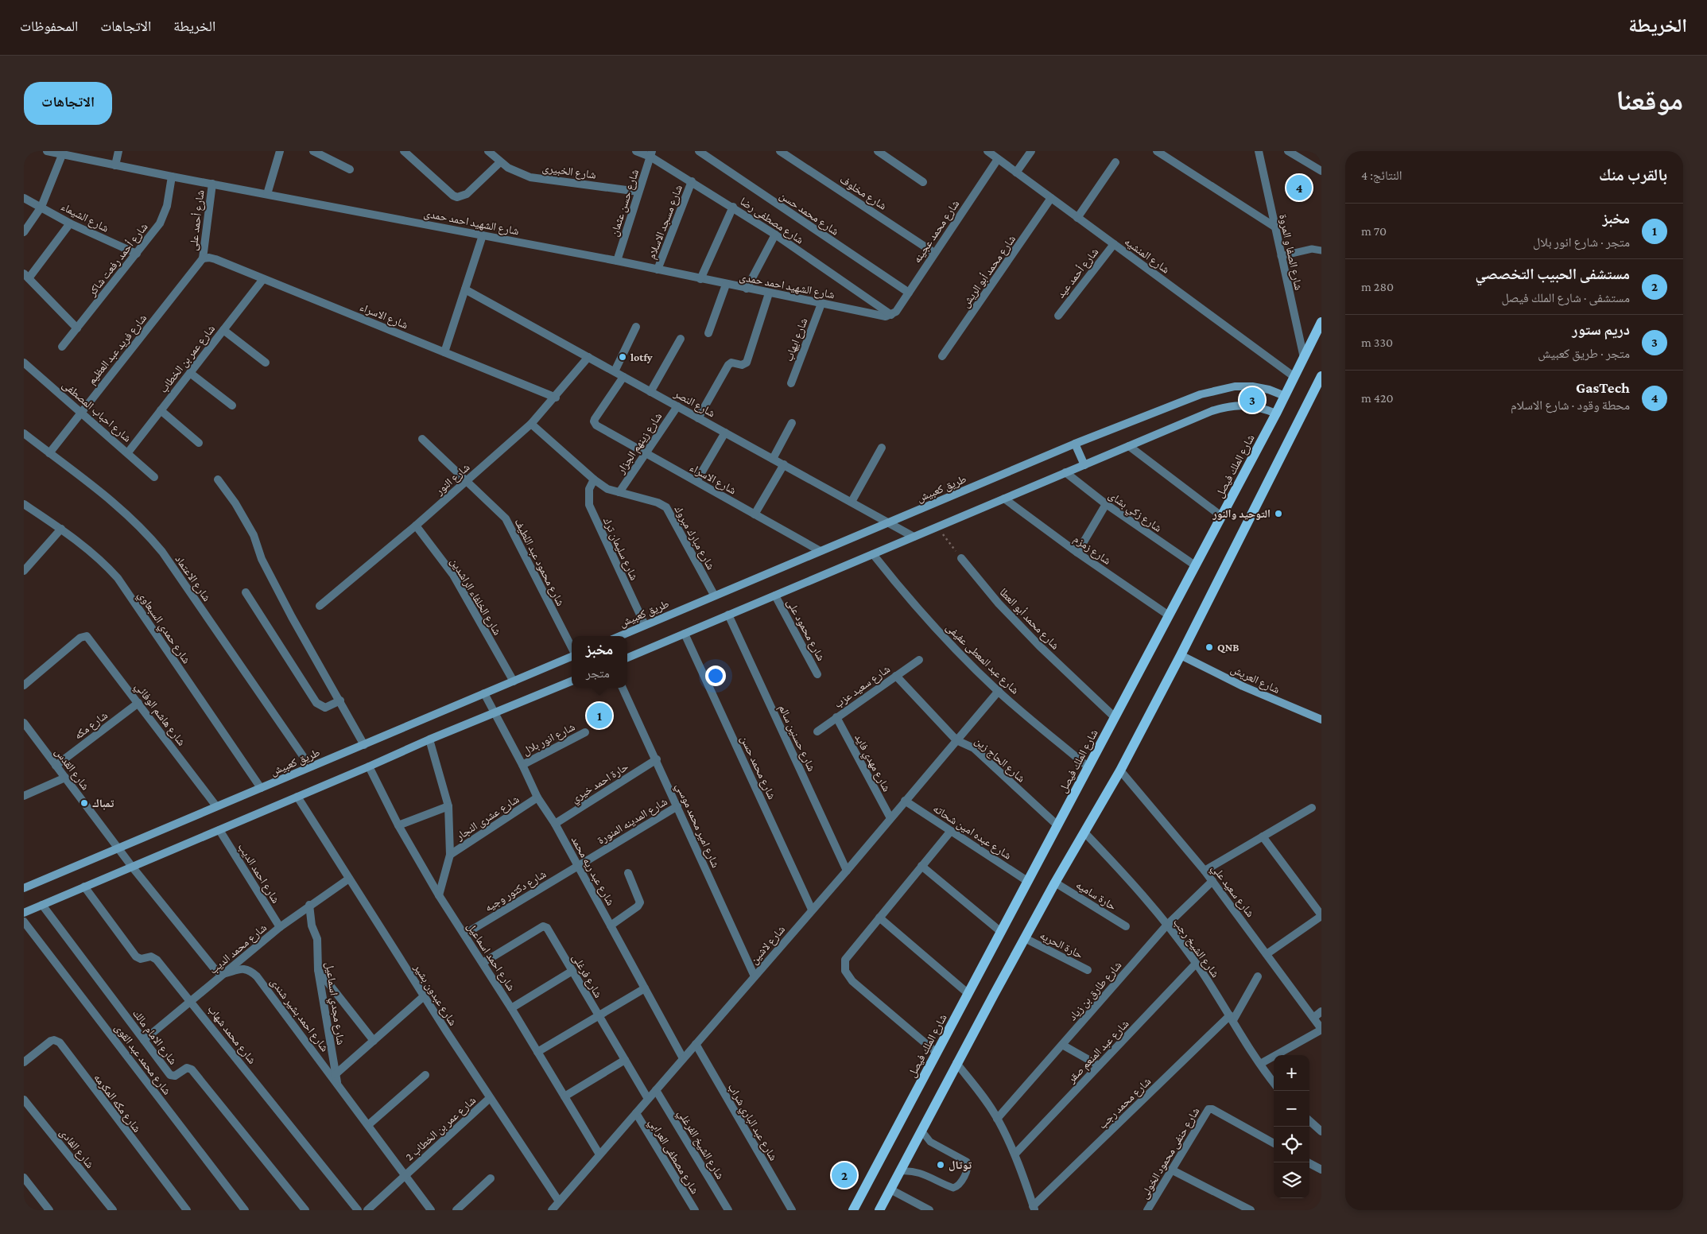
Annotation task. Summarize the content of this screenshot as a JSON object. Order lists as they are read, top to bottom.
{
  "streets": {
    "main road": ["شارع الملك فيصل"],
    "street": [
      "شارع الخبيرى",
      "شارع مخلوف",
      "شارع حسن عثمان",
      "شارع محمد حسن",
      "شارع الشيماء",
      "شارع أحمد على",
      "شارع مصطفى رضا",
      "شارع الشهيد احمد حمدى",
      "شارع مسجد الاسلام",
      "شارع محمد عجينه",
      "شارع الصفا و المروة",
      "شارع المنشيه",
      "شارع أحمد رفعت شاكر",
      "شارع محمد أبو الريش",
      "شارع أحمد عيد",
      "شارع الاسراء",
      "شارع ايهاب",
      "شارع فريد عبد العظيم",
      "شارع عمر بن الخطاب",
      "شارع النصر",
      "شارع احباب المصطفى",
      "شارع زينهم الجزار",
      "شارع النور",
      "طريق كعبيش",
      "شارع زكي بشاى",
      "شارع مبارك مبروك",
      "شارع سليمان ترك",
      "شارع زمزم",
      "شارع محمود عبد اللطيف",
      "شارع الاعتماد",
      "شارع الخلفاء الراشدين",
      "شارع محمد أبو العطا",
      "شارع حمدي السبعاوي",
      "شارع محمود على",
      "شارع عبد المعطى عفيفى",
      "شارع العريش",
      "شارع سعيد عزب",
      "شارع هاشم الوفائي",
      "شارع مكه",
      "شارع حسنين سالم",
      "شارع انور بلال",
      "شارع الحاج زين",
      "شارع مهدي فايد",
      "شارع القدس",
      "حارة احمد خيري",
      "شارع عشرى النجار",
      "شارع المدينه المنورة",
      "شارع امير محمد موسي",
      "شارع عبده امين شحاته",
      "شارع عبد ريه محمد",
      "شارع احمد الديب",
      "شارع دكتور وجيه",
      "شارع سعيد علي",
      "حارة ساميه",
      "شارع لاشين",
      "حارة الحريه",
      "شارع الشيخ رجب",
      "شارع محمد الديب",
      "شارع احمد اسماعيل",
      "شارع فرغلى",
      "شارع طارق بن زياد",
      "شارع عبدون بشير",
      "شارع مجدي اسماعيل",
      "شارع احمد بشير شندى",
      "شارع محمد شهاب",
      "شارع الامام مالك",
      "شارع عبد المنعم صقر",
      "شارع محمد عبد القوى",
      "شارع مكه المكرمه",
      "شارع محمد رجب",
      "شارع عبد الباري شراب",
      "شارع عمر بن الخطاب 2",
      "شارع الشيخ الفرغلي",
      "شارع الفادى",
      "شارع حنفى محمود الخولى",
      "شارع مصطفى العرابي"
    ]
  },
  "crossings": [
    ["شارع الخبيرى", "شارع حسن عثمان"],
    ["شارع مخلوف", "شارع محمد عجينه"],
    ["شارع حسن عثمان", "شارع مصطفى رضا"],
    ["شارع حسن عثمان", "شارع الشهيد احمد حمدى"],
    ["شارع محمد حسن", "شارع محمد عجينه"],
    ["شارع محمد حسن", "شارع لاشين"],
    ["شارع الشيماء", "شارع أحمد رفعت شاكر"],
    ["شارع أحمد على", "شارع الشهيد احمد حمدى"],
    ["شارع أحمد على", "شارع الاسراء"],
    ["شارع أحمد على", "شارع فريد عبد العظيم"],
    ["شارع مصطفى رضا", "شارع الشهيد احمد حمدى"],
    ["شارع مصطفى رضا", "شارع مسجد الاسلام"],
    ["شارع مصطفى رضا", "شارع محمد عجينه"],
    ["شارع الشهيد احمد حمدى", "شارع مسجد الاسلام"],
    ["شارع الشهيد احمد حمدى", "شارع محمد عجينه"],
    ["شارع الشهيد احمد حمدى", "شارع أحمد رفعت شاكر"],
    ["شارع الشهيد احمد حمدى", "شارع ايهاب"],
    ["شارع محمد عجينه", "شارع المنشيه"],
    ["شارع الصفا و المروة", "شارع الملك فيصل"],
    ["شارع المنشيه", "شارع محمد أبو الريش"],
    ["شارع المنشيه", "شارع أحمد عيد"],
    ["شارع المنشيه", "شارع الملك فيصل"],
    ["شارع الاسراء", "شارع فريد عبد العظيم"],
    ["شارع الاسراء", "شارع عمر بن الخطاب"],
    ["شارع الاسراء", "شارع النصر"],
    ["شارع الاسراء", "شارع زينهم الجزار"],
    ["شارع الاسراء", "شارع النور"],
    ["شارع الاسراء", "طريق كعبيش"],
    ["شارع فريد عبد العظيم", "شارع احباب المصطفى"],
    ["شارع فريد عبد العظيم", "شارع الاعتماد"],
    ["شارع عمر بن الخطاب", "شارع احباب المصطفى"],
    ["شارع النصر", "شارع زينهم الجزار"],
    ["شارع النصر", "شارع النور"],
    ["شارع النصر", "طريق كعبيش"],
    ["شارع زينهم الجزار", "شارع مبارك مبروك"],
    ["شارع الملك فيصل", "طريق كعبيش"],
    ["شارع الملك فيصل", "شارع زكي بشاى"],
    ["شارع الملك فيصل", "شارع زمزم"],
    ["شارع الملك فيصل", "شارع محمد أبو العطا"],
    ["شارع الملك فيصل", "شارع عبد المعطى عفيفى"],
    ["شارع الملك فيصل", "شارع الحاج زين"],
    ["شارع الملك فيصل", "شارع عبده امين شحاته"],
    ["شارع النور", "شارع مبارك مبروك"],
    ["شارع النور", "شارع محمود عبد اللطيف"],
    ["شارع النور", "شارع الخلفاء الراشدين"],
    ["طريق كعبيش", "شارع مبارك مبروك"],
    ["طريق كعبيش", "شارع سليمان ترك"],
    ["طريق كعبيش", "شارع الاعتماد"],
    ["طريق كعبيش", "شارع الخلفاء الراشدين"],
    ["طريق كعبيش", "شارع حمدي السبعاوي"],
    ["طريق كعبيش", "شارع هاشم الوفائي"],
    ["طريق كعبيش", "شارع القدس"],
    ["طريق كعبيش", "شارع عبد ريه محمد"],
    ["شارع مبارك مبروك", "شارع سليمان ترك"],
    ["شارع عبد المعطى عفيفى", "شارع لاشين"],
    ["شارع سعيد عزب", "شارع الحاج زين"],
    ["شارع سعيد عزب", "شارع مهدي فايد"],
    ["شارع هاشم الوفائي", "شارع مكه"],
    ["شارع مكه", "شارع القدس"],
    ["شارع حسنين سالم", "شارع لاشين"],
    ["شارع انور بلال", "شارع عبد ريه محمد"],
    ["شارع الحاج زين", "شارع لاشين"],
    ["شارع مهدي فايد", "شارع لاشين"],
    ["حارة احمد خيري", "شارع امير محمد موسي"],
    ["حارة احمد خيري", "شارع عبد ريه محمد"],
    ["شارع عشرى النجار", "شارع عبد ريه محمد"],
    ["شارع المدينه المنورة", "شارع امير محمد موسي"],
    ["شارع المدينه المنورة", "شارع عبد ريه محمد"],
    ["شارع المدينه المنورة", "شارع دكتور وجيه"],
    ["شارع امير محمد موسي", "شارع لاشين"],
    ["شارع عبده امين شحاته", "شارع لاشين"],
    ["شارع عبد ريه محمد", "شارع دكتور وجيه"],
    ["شارع عبد ريه محمد", "شارع لاشين"],
    ["شارع احمد الديب", "شارع محمد الديب"],
    ["شارع دكتور وجيه", "شارع احمد اسماعيل"],
    ["شارع سعيد علي", "شارع طارق بن زياد"],
    ["شارع لاشين", "شارع احمد اسماعيل"],
    ["شارع لاشين", "شارع فرغلى"],
    ["شارع لاشين", "شارع عبدون بشير"],
    ["شارع لاشين", "شارع عبد الباري شراب"],
    ["شارع لاشين", "شارع الشيخ الفرغلي"],
    ["شارع لاشين", "شارع مصطفى العرابي"],
    ["شارع الشيخ رجب", "شارع طارق بن زياد"],
    ["شارع الشيخ رجب", "شارع عبد المنعم صقر"],
    ["شارع الشيخ رجب", "شارع محمد رجب"],
    ["شارع محمد الديب", "شارع عبدون بشير"],
    ["شارع محمد الديب", "شارع مجدي اسماعيل"],
    ["شارع محمد الديب", "شارع احمد بشير شندى"],
    ["شارع محمد الديب", "شارع محمد شهاب"],
    ["شارع محمد الديب", "شارع الامام مالك"],
    ["شارع احمد اسماعيل", "شارع فرغلى"],
    ["شارع عبدون بشير", "شارع عمر بن الخطاب 2"],
    ["شارع مجدي اسماعيل", "شارع احمد بشير شندى"],
    ["شارع احمد بشير شندى", "شارع عمر بن الخطاب 2"]
  ],
  "places": [
    "lotfy",
    "التوحيد والنور",
    "QNB",
    "تمباك",
    "توتال"
  ],
  "page": {
    "header": "الخريطة",
    "nav": ["الخريطة", "الاتجاهات", "المحفوظات"],
    "title": "موقعنا",
    "buttons": "الاتجاهات",
    "heading": ["بالقرب منك", "النتائج: 4"],
    "pins": [
      "4",
      "3",
      "1",
      "2"
    ],
    "list": [
      {
        "mark": "1",
        "name": "مخبز",
        "note": "متجر · شارع انور بلال",
        "value": "70 m"
      },
      {
        "mark": "2",
        "name": "مستشفى الحبيب التخصصي",
        "note": "مستشفى · شارع الملك فيصل",
        "value": "280 m"
      },
      {
        "mark": "3",
        "name": "دريم ستور",
        "note": "متجر · طريق كعبيش",
        "value": "330 m"
      },
      {
        "mark": "4",
        "name": "GasTech",
        "note": "محطة وقود · شارع الاسلام",
        "value": "420 m"
      }
    ],
    "popup": ["مخبز", "متجر"],
    "map_buttons": ["+", "−"]
  }
}
